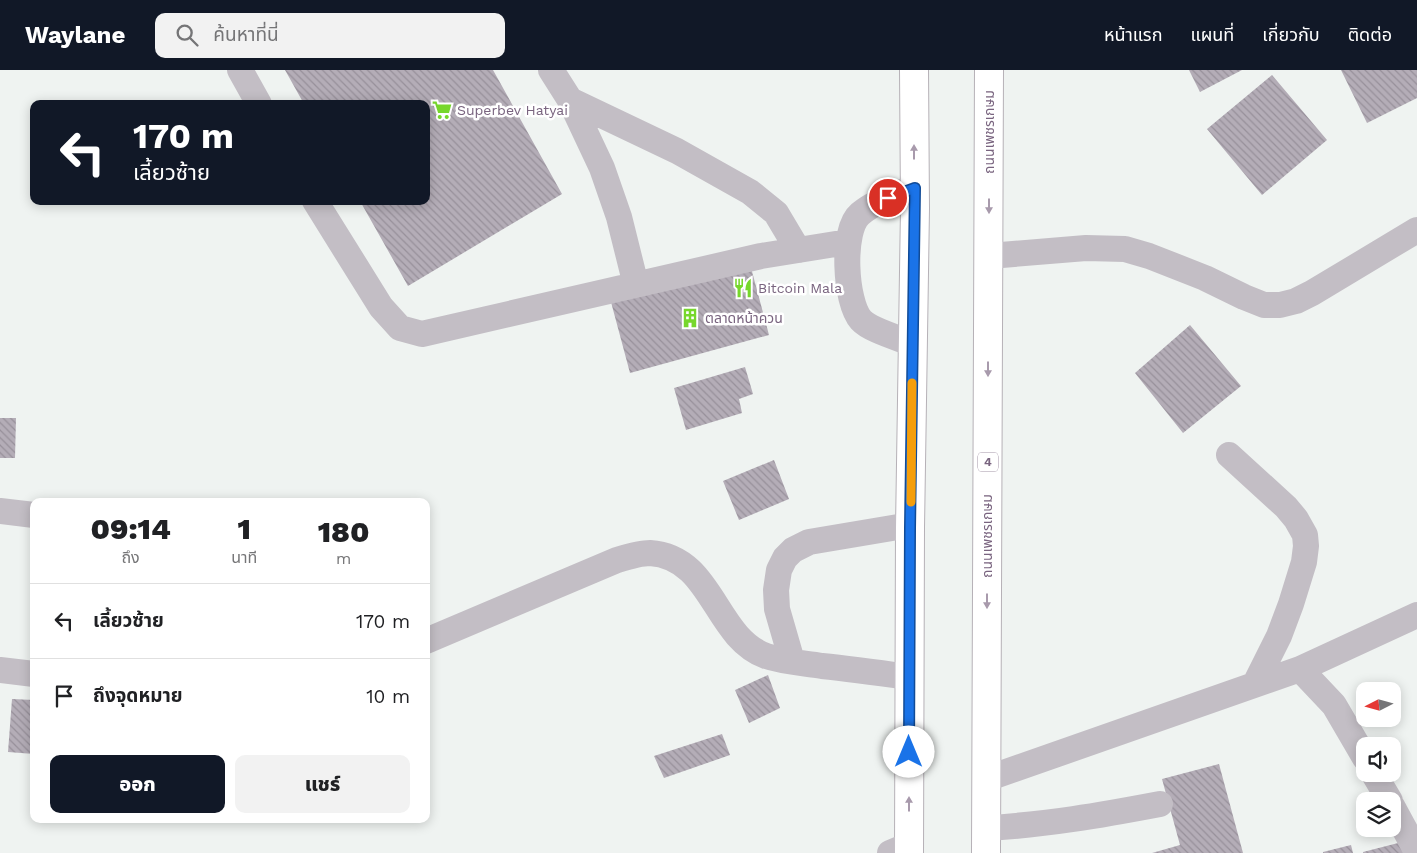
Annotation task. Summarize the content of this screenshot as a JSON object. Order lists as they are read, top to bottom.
{
  "streets": {
    "highway": ["ถนนเพชรเกษม", "4"]
  },
  "places": {
    "supermarket": ["Superbev Hatyai"],
    "restaurant": ["Bitcoin Mala"],
    "building": ["ตลาดหน้าควน"]
  },
  "north": "left",
  "page": {
    "header": "Waylane",
    "search": "ค้นหาที่นี่",
    "nav": [
      "หน้าแรก",
      "แผนที่",
      "เกี่ยวกับ",
      "ติดต่อ"
    ],
    "turn": ["170 m", "เลี้ยวซ้าย"],
    "eta": [
      "09:14",
      "ถึง",
      "1",
      "นาที",
      "180",
      "m"
    ],
    "list": [
      {
        "name": "เลี้ยวซ้าย",
        "value": "170 m"
      },
      {
        "name": "ถึงจุดหมาย",
        "value": "10 m"
      }
    ],
    "buttons": ["ออก", "แชร์"]
  }
}
